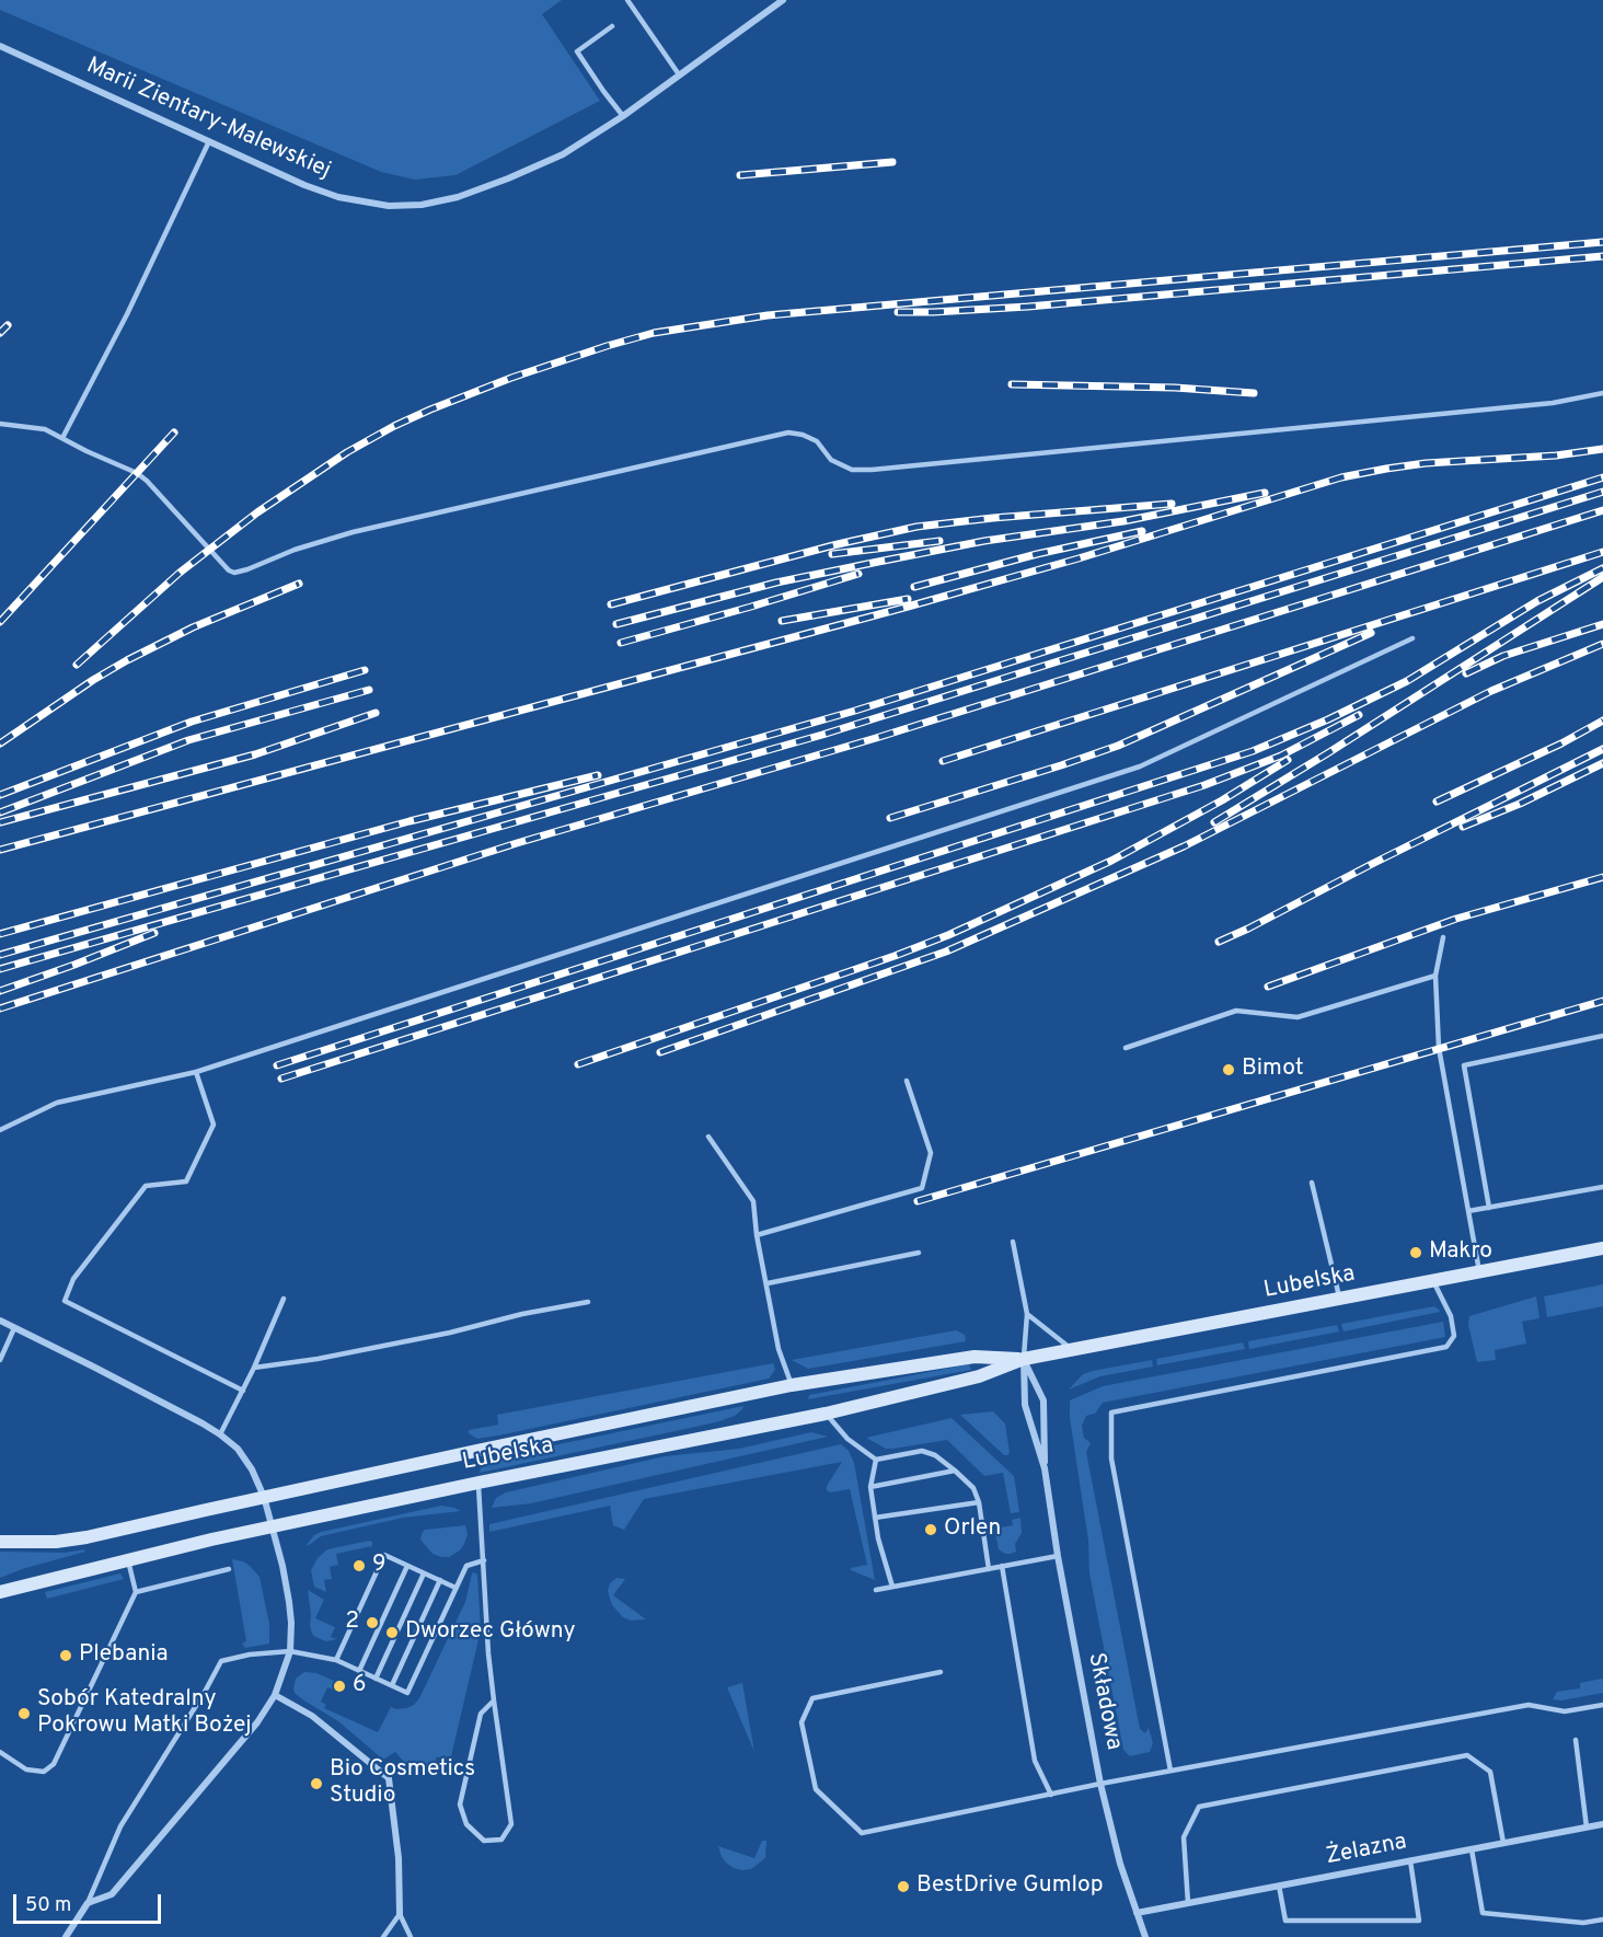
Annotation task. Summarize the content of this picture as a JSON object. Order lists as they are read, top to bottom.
{
  "streets": {
    "street": [
      "Marii Zientary-Malewskiej",
      "Lubelska",
      "Składowa",
      "Żelazna"
    ]
  },
  "crossings": [
    ["Lubelska", "Składowa"],
    ["Składowa", "Żelazna"]
  ],
  "places": [
    "Bimot",
    "Makro",
    "Orlen",
    "9",
    "2",
    "Dworzec Główny",
    "Plebania",
    "6",
    "Sobór Katedralny Pokrowu Matki Bożej",
    "Bio Cosmetics Studio",
    "BestDrive Gumlop"
  ],
  "scale_bar": "50 m"
}
